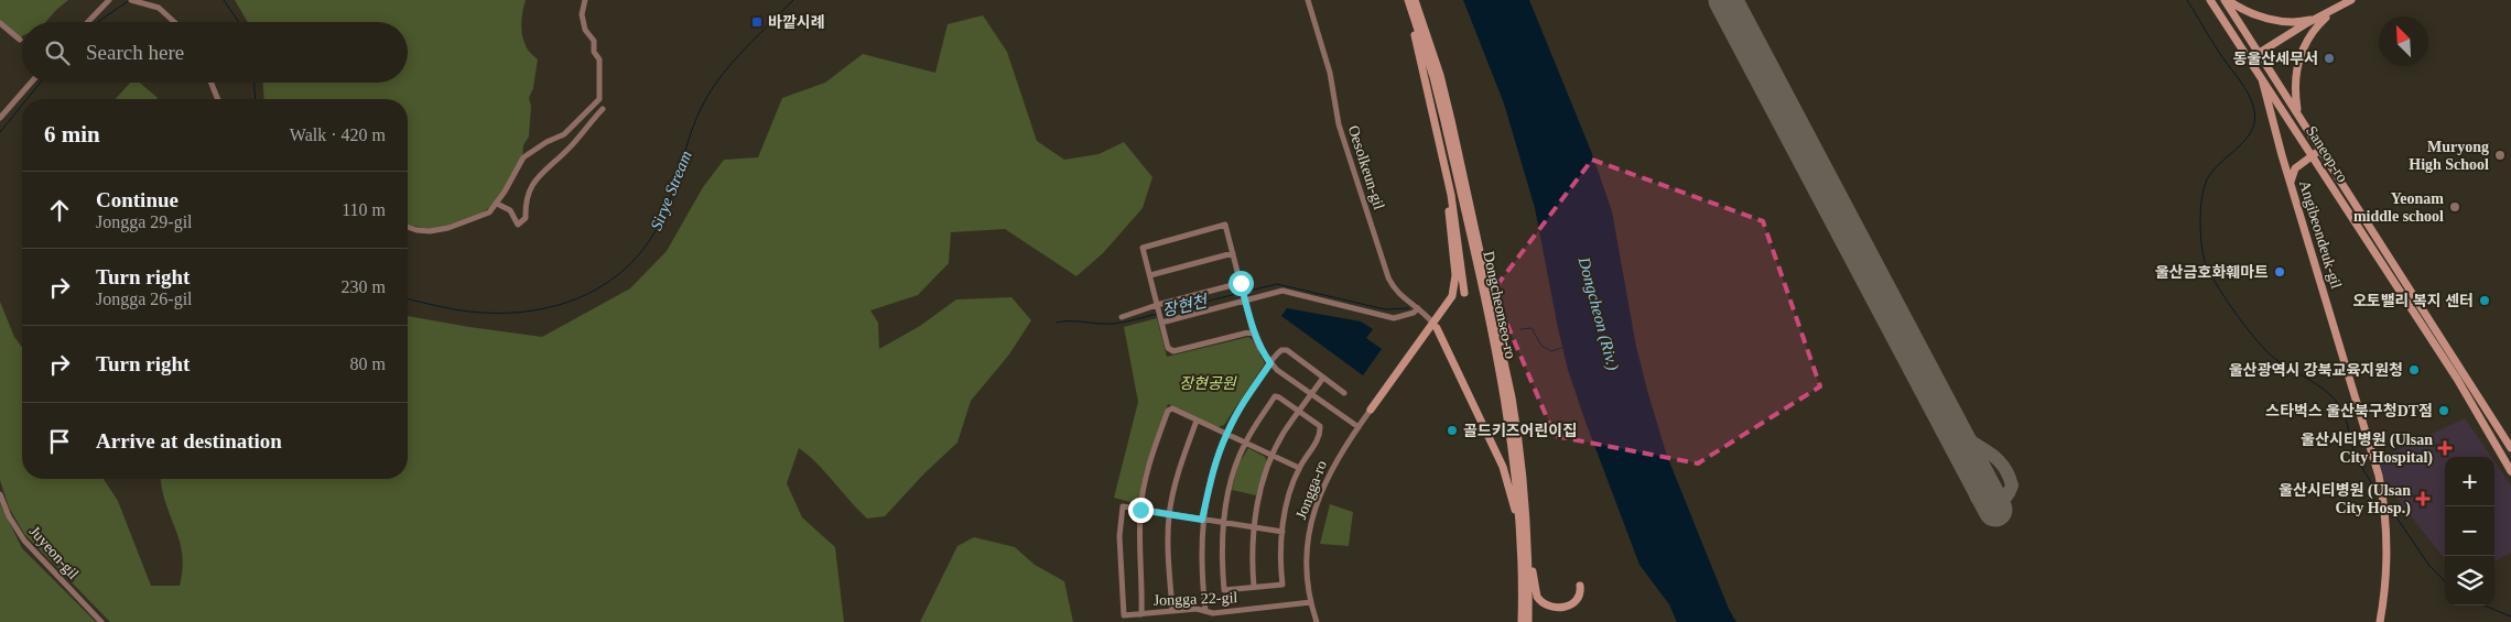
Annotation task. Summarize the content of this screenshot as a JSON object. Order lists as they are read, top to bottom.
{
  "streets": {
    "main road": ["Saneop-ro", "Angibeondeuk-gil", "Dongcheonseo-ro"],
    "street": [
      "Oesolkeun-gil",
      "Jongga-ro",
      "Juyeon-gil",
      "Jongga 22-gil"
    ]
  },
  "crossings": [
    ["Saneop-ro", "Angibeondeuk-gil"],
    ["Jongga-ro", "Jongga 22-gil"]
  ],
  "water": ["Sirye Stream", "장현천", "Dongcheon (Riv.)"],
  "parks": ["장현공원"],
  "places": {
    "transit": ["바깥시례"],
    "other": [
      "동울산세무서",
      "Muryong High School",
      "Yeonam middle school",
      "울산금호화훼마트",
      "오토밸리 복지 센터",
      "울산광역시 강북교육지원청",
      "스타벅스 울산북구청DT점",
      "골드키즈어린이집"
    ],
    "health": ["울산시티병원 (Ulsan City Hospital)", "울산시티병원 (Ulsan City Hosp.)"]
  },
  "north": "top left",
  "page": {
    "search": "Search here",
    "heading": ["6 min", "Walk · 420 m"],
    "list": [
      ["Continue", "Jongga 29-gil", "110 m"],
      ["Turn right", "Jongga 26-gil", "230 m"],
      ["Turn right", "80 m"],
      "Arrive at destination"
    ],
    "map_buttons": ["+", "−"]
  }
}
